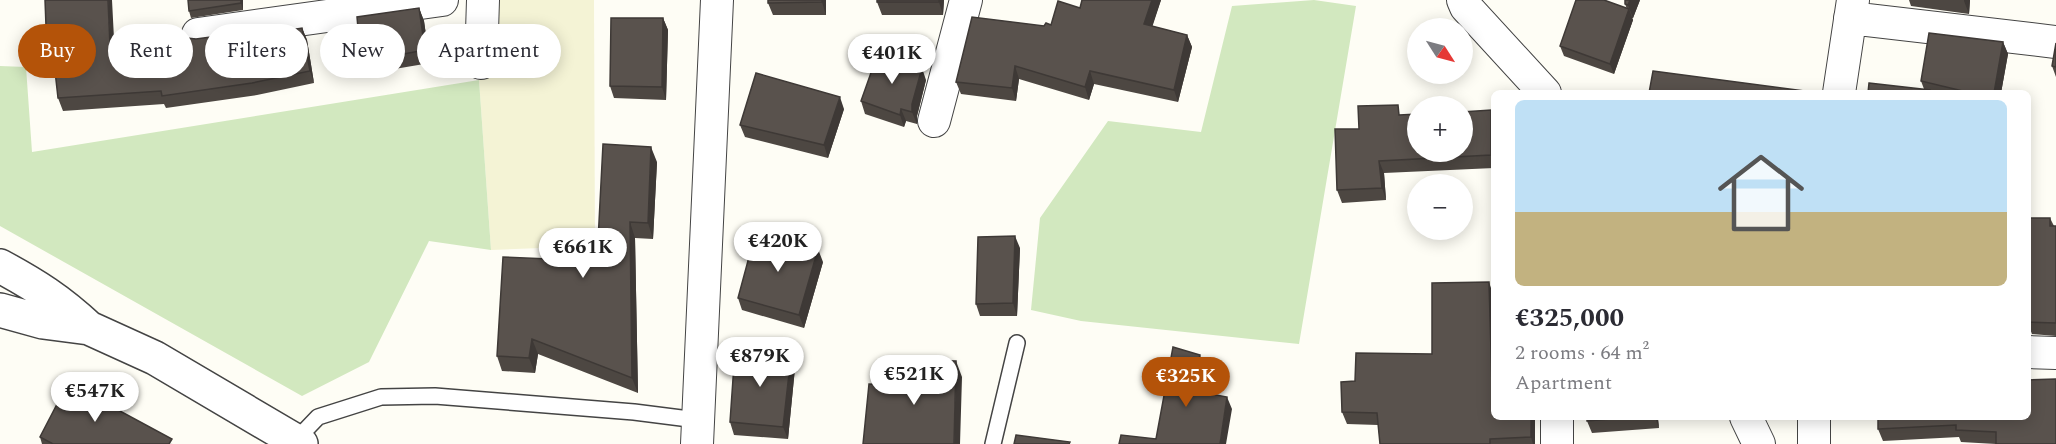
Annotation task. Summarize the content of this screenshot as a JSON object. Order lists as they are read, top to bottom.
{
  "north": "bottom right",
  "page": {
    "map_buttons": ["+", "−"],
    "chip": [
      "Buy",
      "Rent",
      "Filters",
      "New",
      "Apartment"
    ],
    "price": [
      "€401K",
      "€420K",
      "€661K",
      "€879K",
      "€521K",
      "€325K",
      "€547K"
    ],
    "list": [
      {
        "name": "€325,000",
        "note": "2 rooms · 64 m² · Apartment"
      }
    ]
  }
}
